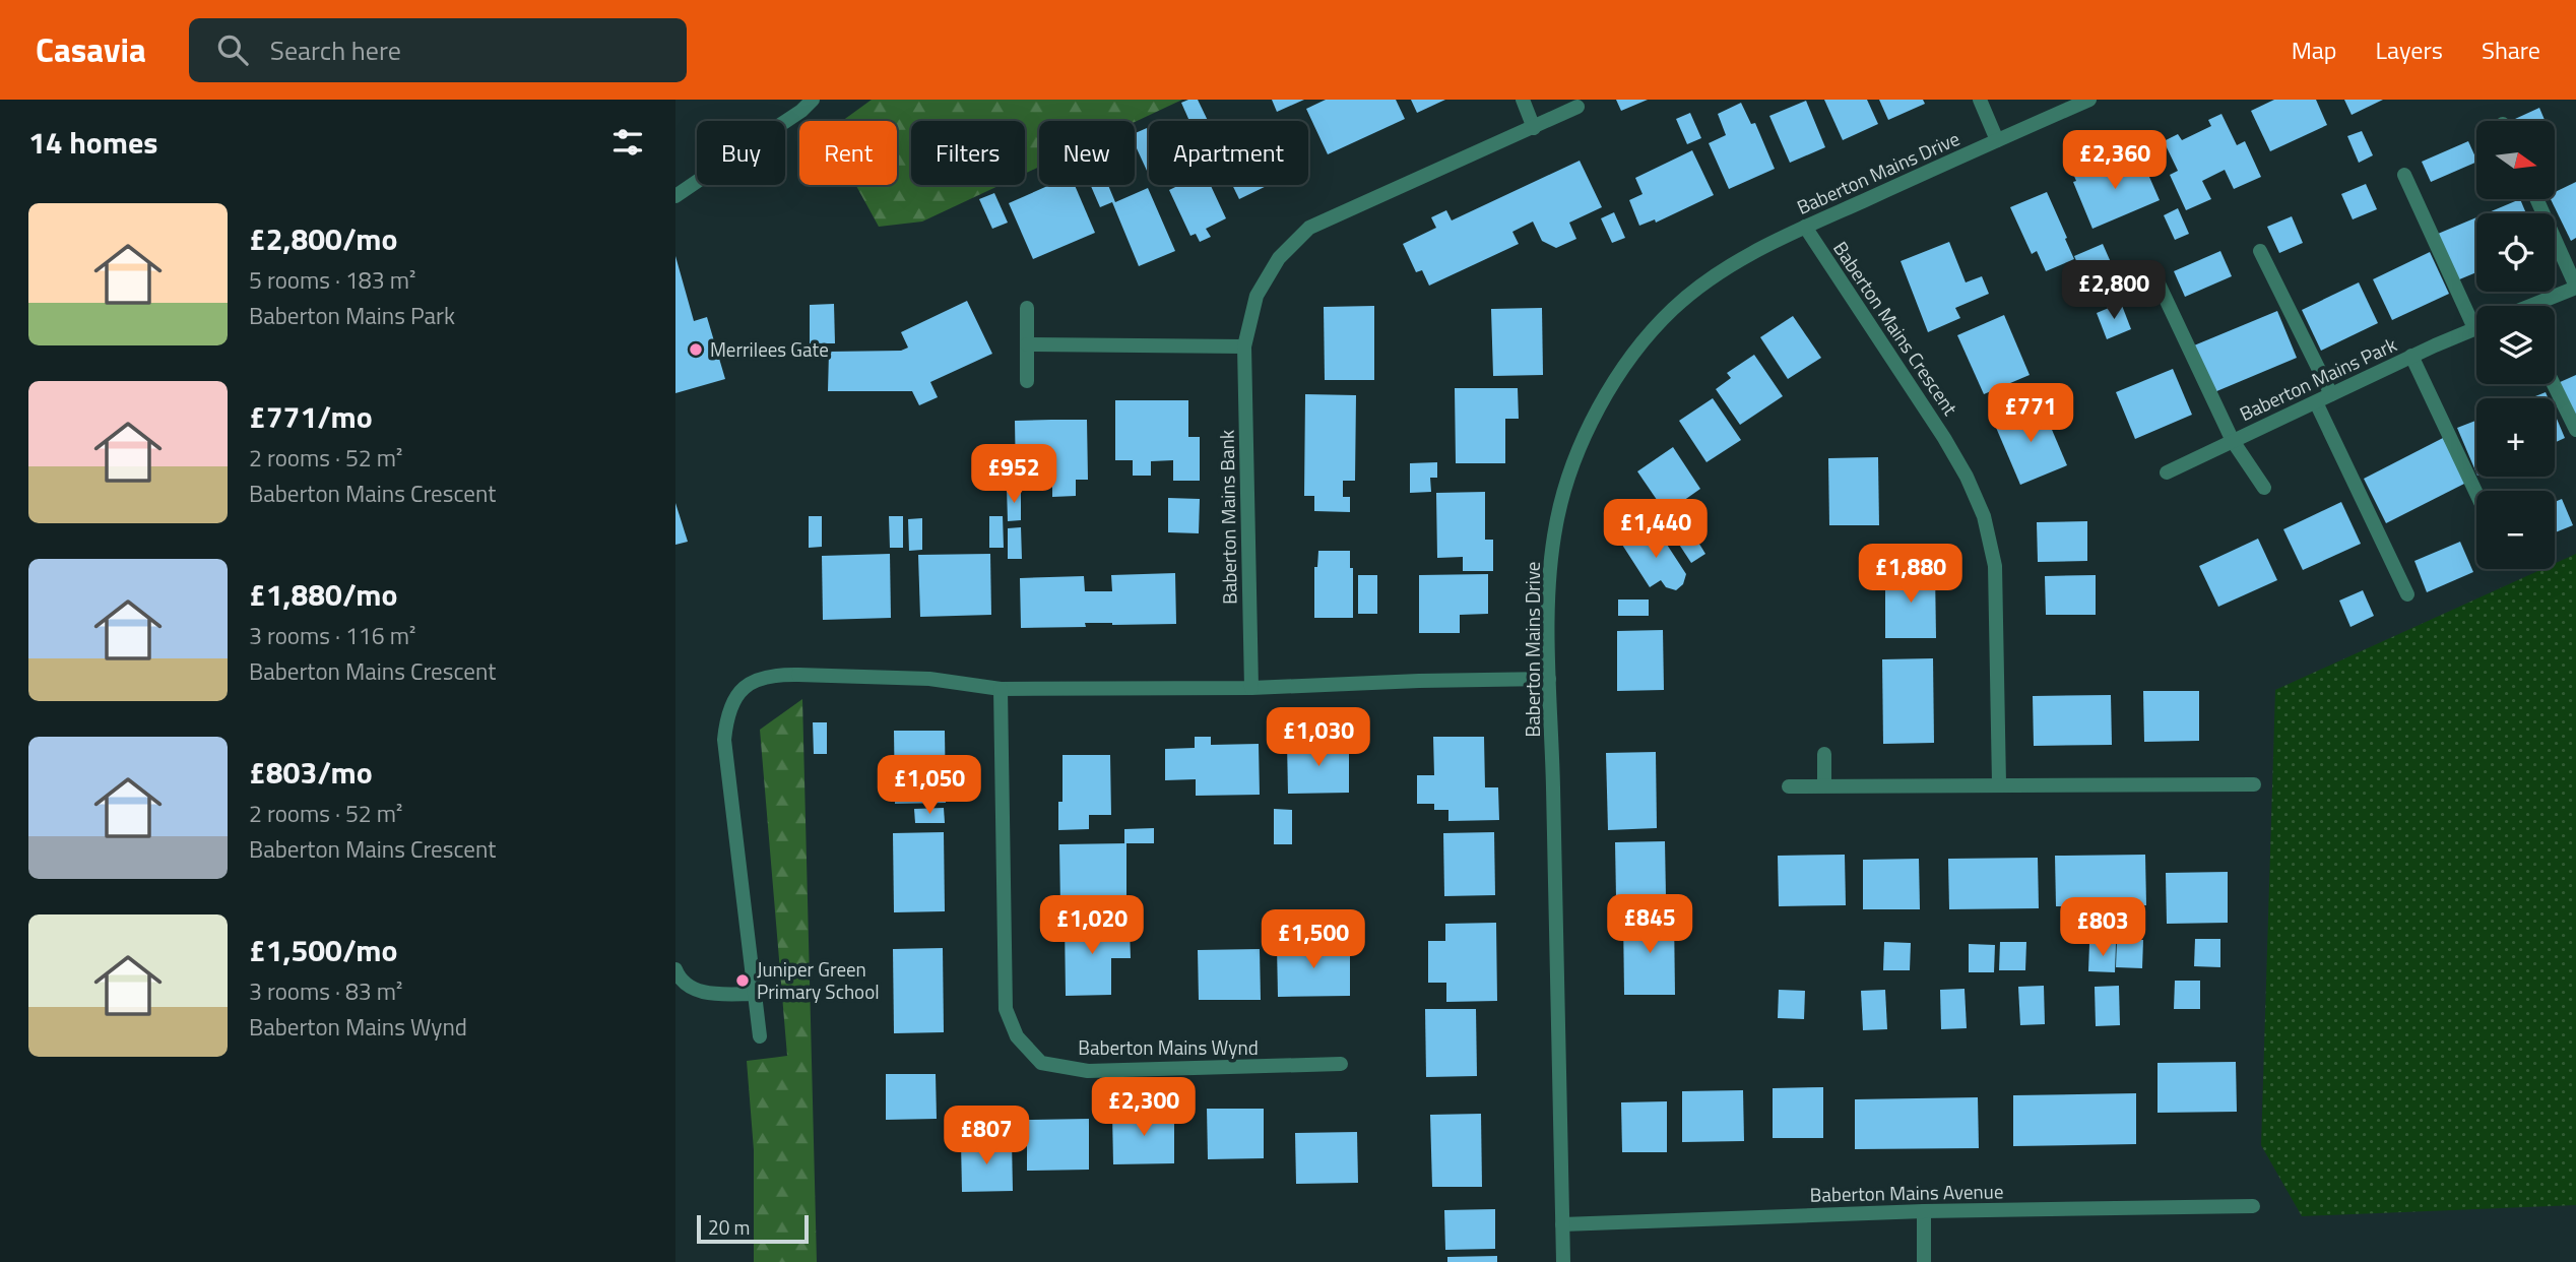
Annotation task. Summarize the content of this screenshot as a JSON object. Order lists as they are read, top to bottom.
{
  "streets": {
    "street": [
      "Baberton Mains Drive",
      "Baberton Mains Crescent",
      "Baberton Mains Park",
      "Baberton Mains Bank",
      "Baberton Mains Wynd",
      "Baberton Mains Avenue"
    ]
  },
  "crossings": [
    ["Baberton Mains Drive", "Baberton Mains Crescent"],
    ["Baberton Mains Drive", "Baberton Mains Avenue"]
  ],
  "places": ["Merrilees Gate", "Juniper Green Primary School"],
  "scale_bar": "20 m",
  "north": "right",
  "page": {
    "header": "Casavia",
    "search": "Search here",
    "nav": ["Map", "Layers", "Share"],
    "heading": "14 homes",
    "map_buttons": ["+", "−"],
    "chip": [
      "Buy",
      "Rent",
      "Filters",
      "New",
      "Apartment"
    ],
    "price": [
      "£2,360",
      "£2,800",
      "£771",
      "£952",
      "£1,440",
      "£1,880",
      "£1,030",
      "£1,050",
      "£845",
      "£1,020",
      "£803",
      "£1,500",
      "£2,300",
      "£807"
    ],
    "list": [
      {
        "name": "£2,800/mo",
        "note": "5 rooms · 183 m² · Baberton Mains Park"
      },
      {
        "name": "£771/mo",
        "note": "2 rooms · 52 m² · Baberton Mains Crescent"
      },
      {
        "name": "£1,880/mo",
        "note": "3 rooms · 116 m² · Baberton Mains Crescent"
      },
      {
        "name": "£803/mo",
        "note": "2 rooms · 52 m² · Baberton Mains Crescent"
      },
      {
        "name": "£1,500/mo",
        "note": "3 rooms · 83 m² · Baberton Mains Wynd"
      }
    ],
    "scale": "20 m"
  }
}
